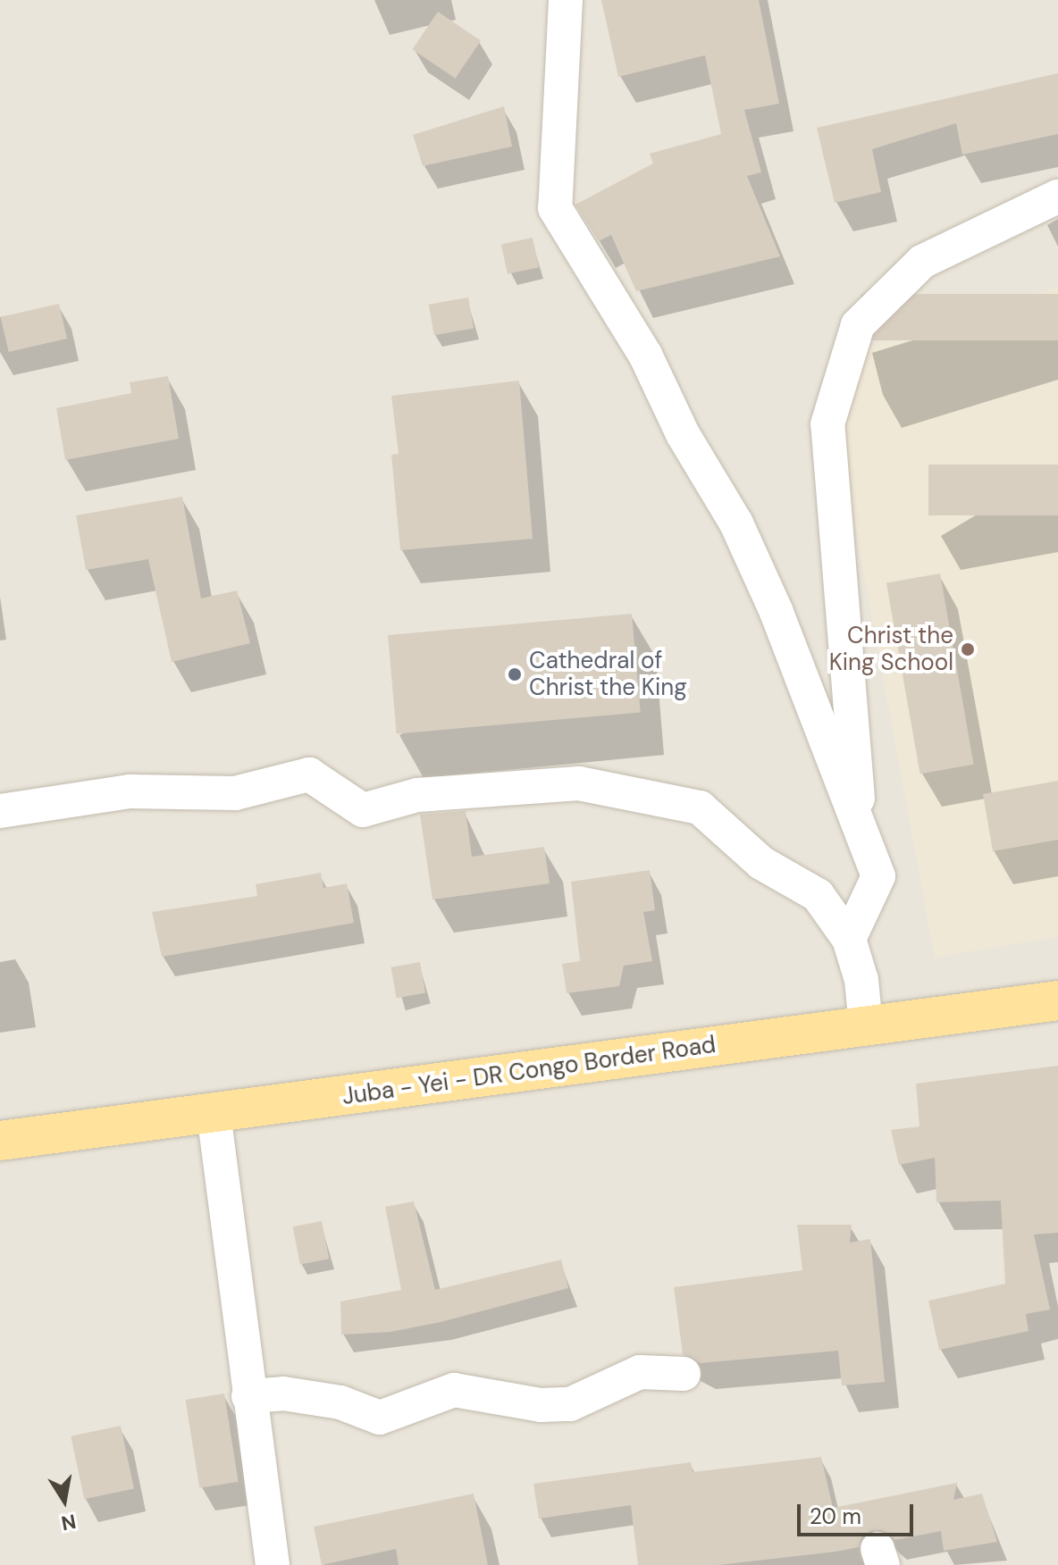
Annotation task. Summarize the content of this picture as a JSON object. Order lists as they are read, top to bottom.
{
  "streets": {
    "main road": ["Juba - Yei - DR Congo Border Road"]
  },
  "places": ["Christ the King School", "Cathedral of Christ the King"],
  "scale_bar": "20 m",
  "north": "bottom"
}
